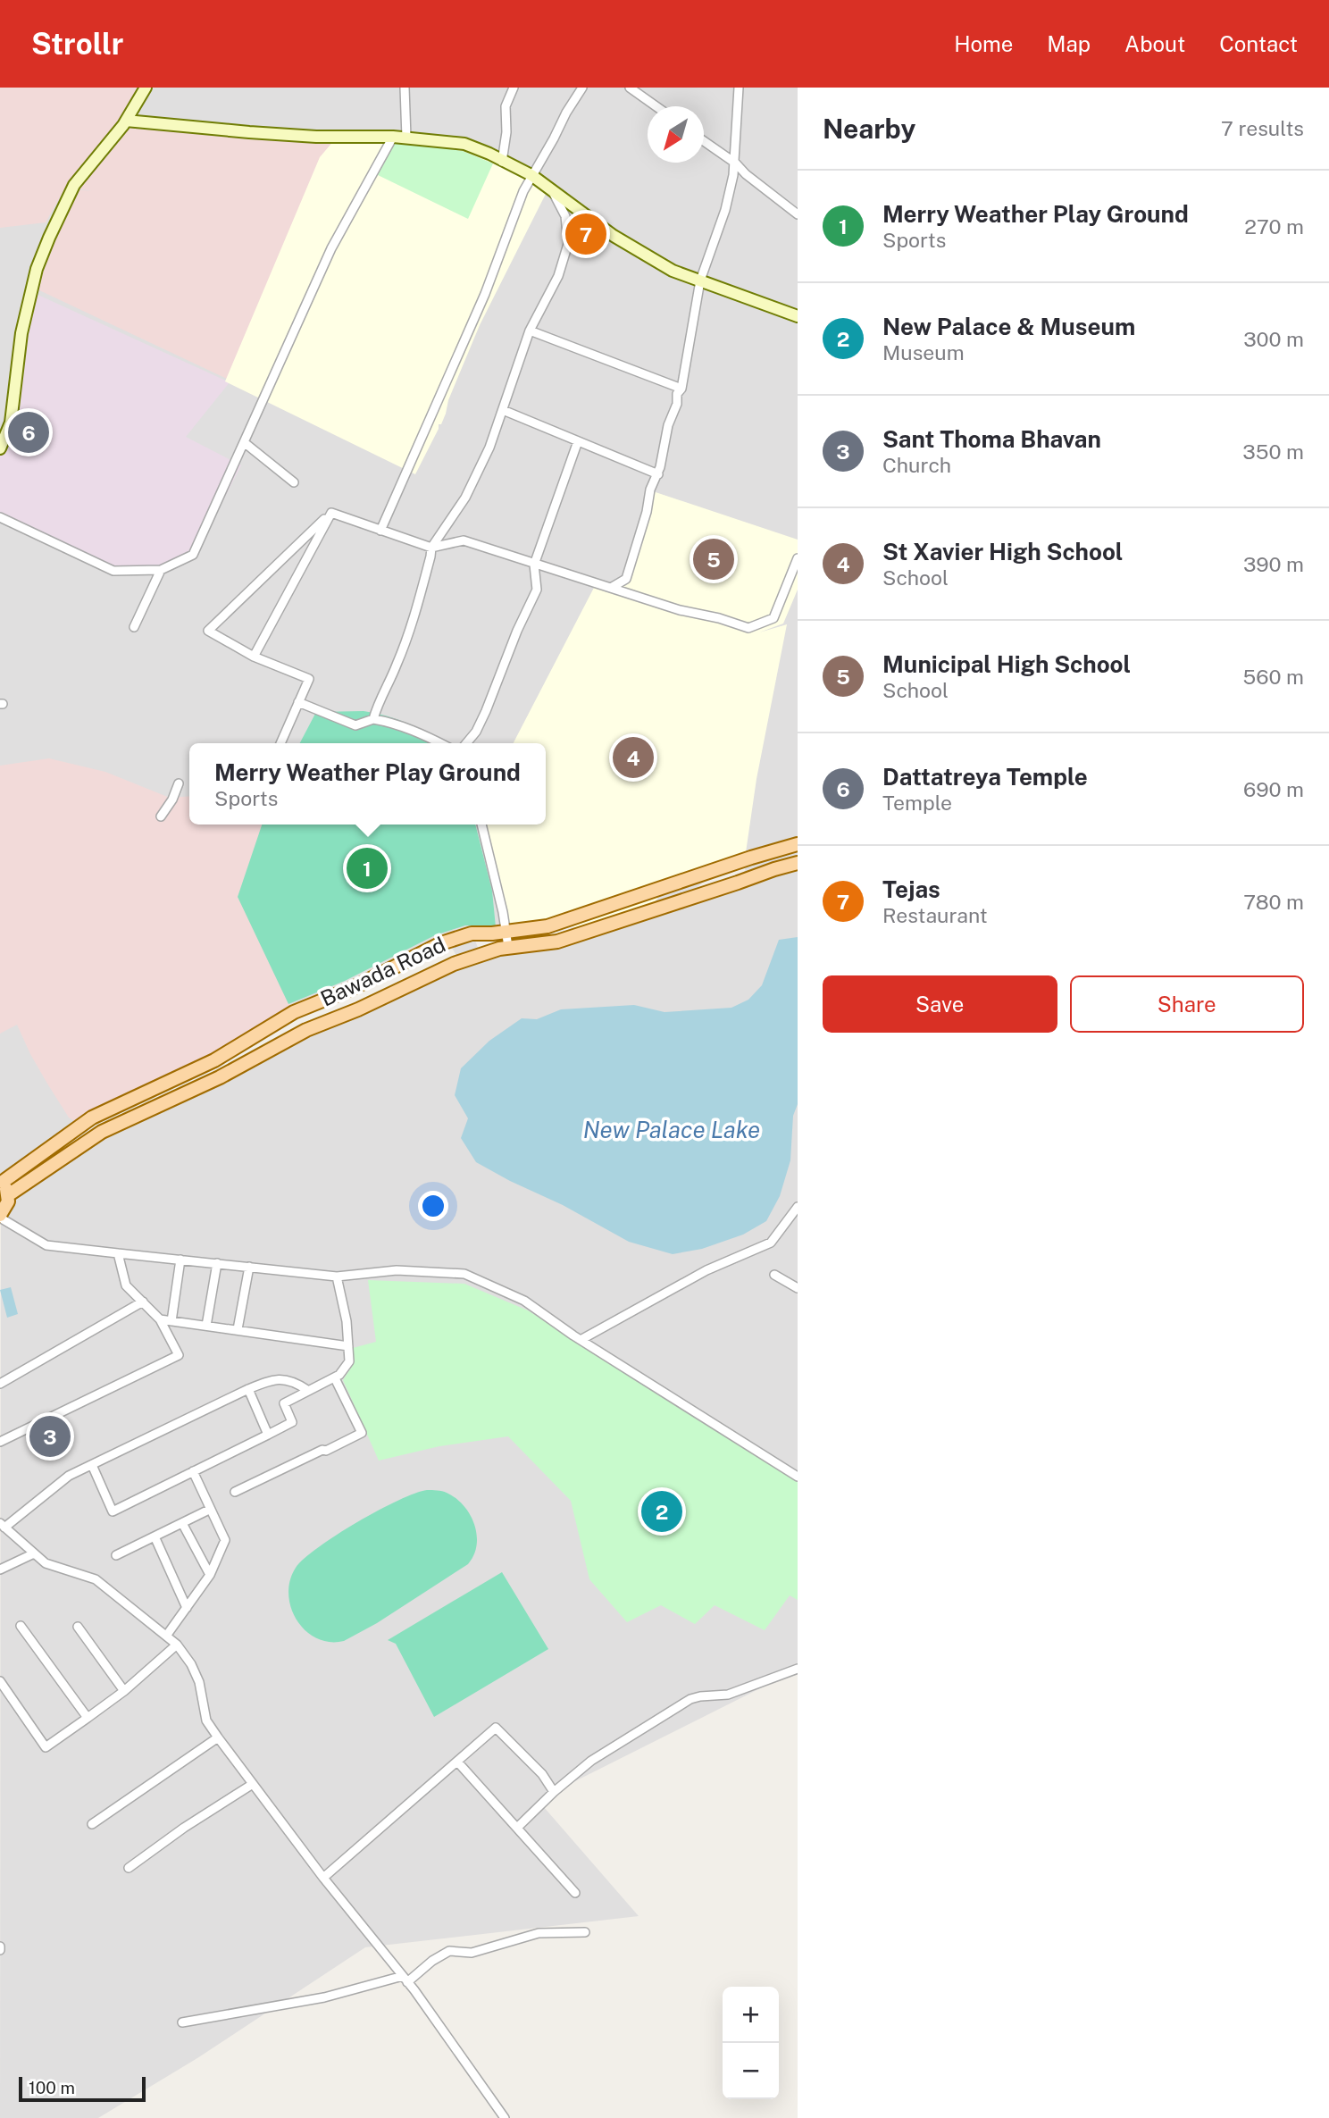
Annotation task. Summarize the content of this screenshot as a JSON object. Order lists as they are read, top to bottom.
{
  "streets": {
    "main road": ["Bawada Road"]
  },
  "water": ["New Palace Lake"],
  "scale_bar": "100 m",
  "north": "bottom left",
  "page": {
    "header": "Strollr",
    "nav": [
      "Home",
      "Map",
      "About",
      "Contact"
    ],
    "heading": ["Nearby", "7 results"],
    "list": [
      {
        "mark": "1",
        "name": "Merry Weather Play Ground",
        "note": "Sports",
        "value": "270 m"
      },
      {
        "mark": "2",
        "name": "New Palace & Museum",
        "note": "Museum",
        "value": "300 m"
      },
      {
        "mark": "3",
        "name": "Sant Thoma Bhavan",
        "note": "Church",
        "value": "350 m"
      },
      {
        "mark": "4",
        "name": "St Xavier High School",
        "note": "School",
        "value": "390 m"
      },
      {
        "mark": "5",
        "name": "Municipal High School",
        "note": "School",
        "value": "560 m"
      },
      {
        "mark": "6",
        "name": "Dattatreya Temple",
        "note": "Temple",
        "value": "690 m"
      },
      {
        "mark": "7",
        "name": "Tejas",
        "note": "Restaurant",
        "value": "780 m"
      }
    ],
    "pins": [
      "7",
      "6",
      "5",
      "4",
      "1",
      "3",
      "2"
    ],
    "popup": ["Merry Weather Play Ground", "Sports"],
    "buttons": ["Save", "Share"],
    "map_buttons": ["+", "−"],
    "scale": "100 m"
  }
}
